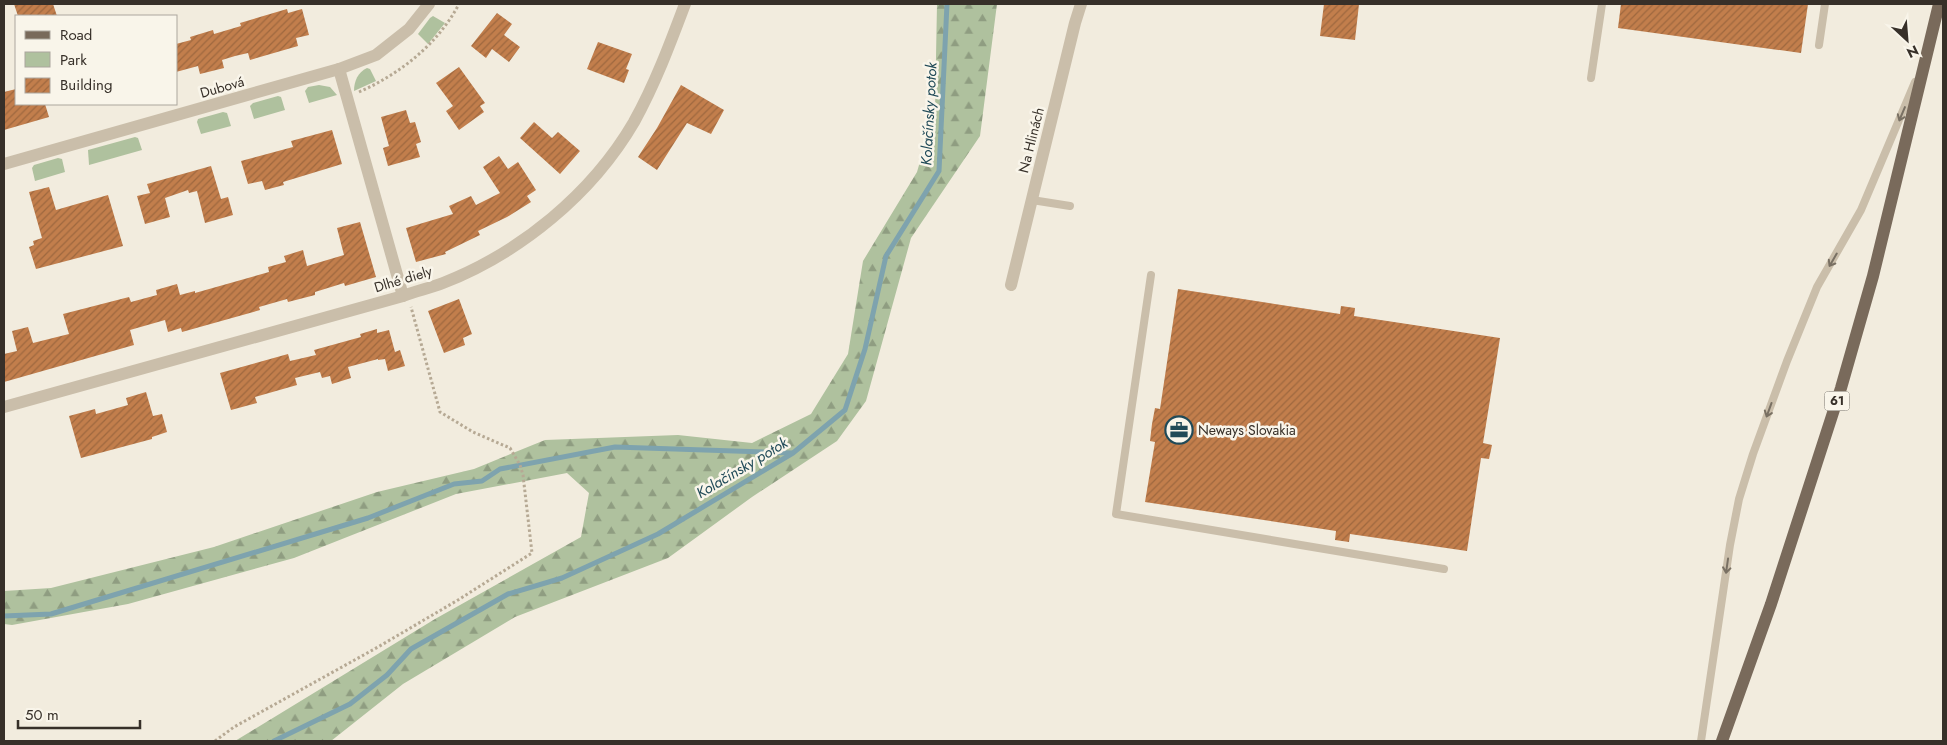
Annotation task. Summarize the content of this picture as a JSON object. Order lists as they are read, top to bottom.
{
  "streets": {
    "main road": ["61"],
    "street": ["Dubová", "Na Hlinách", "Dlhé diely"]
  },
  "water": ["Kolačínsky potok"],
  "places": {
    "office": ["Neways Slovakia"]
  },
  "legend": ["Road", "Park", "Building"],
  "scale_bar": "50 m",
  "north": "bottom right"
}
